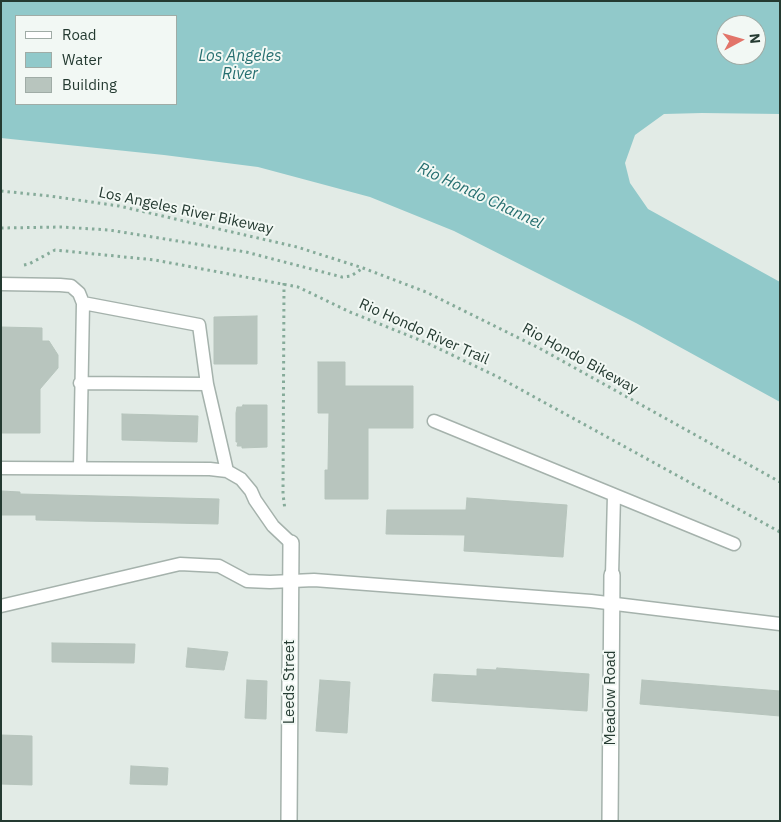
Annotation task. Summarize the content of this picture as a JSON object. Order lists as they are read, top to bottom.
{
  "streets": {
    "street": ["Leeds Street", "Meadow Road"],
    "path": ["Los Angeles River Bikeway", "Rio Hondo River Trail", "Rio Hondo Bikeway"]
  },
  "crossings": [
    ["Los Angeles River Bikeway", "Rio Hondo Bikeway"]
  ],
  "water": ["Los Angeles River", "Rio Hondo Channel"],
  "legend": ["Road", "Water", "Building"],
  "north": "right"
}
